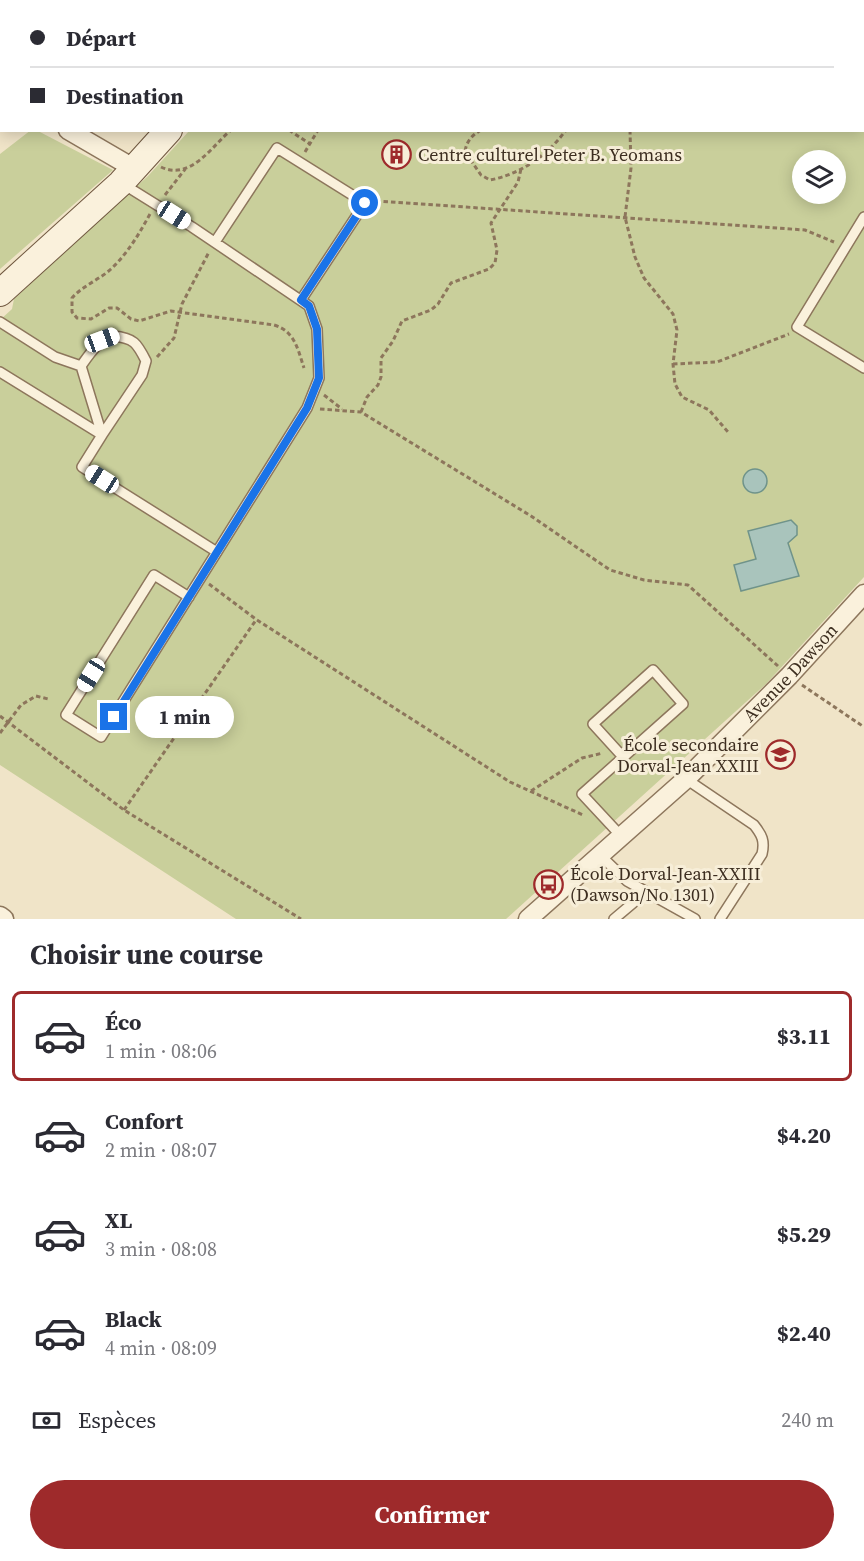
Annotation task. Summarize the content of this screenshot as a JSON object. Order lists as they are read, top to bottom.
{
  "streets": {
    "street": ["Avenue Dawson"]
  },
  "places": {
    "building": ["Centre culturel Peter B. Yeomans"],
    "school or university": ["École secondaire Dorval-Jean XXIII"],
    "bus stop": ["École Dorval-Jean-XXIII (Dawson/No 1301)"]
  },
  "page": {
    "banner": ["Départ", "Destination"],
    "bubble": "1 min",
    "heading": "Choisir une course",
    "list": [
      {
        "name": "Éco",
        "note": "1 min · 08:06",
        "value": "$3.11"
      },
      {
        "name": "Confort",
        "note": "2 min · 08:07",
        "value": "$4.20"
      },
      {
        "name": "XL",
        "note": "3 min · 08:08",
        "value": "$5.29"
      },
      {
        "name": "Black",
        "note": "4 min · 08:09",
        "value": "$2.40"
      }
    ],
    "pay": ["Espèces", "240 m"],
    "buttons": "Confirmer"
  }
}
